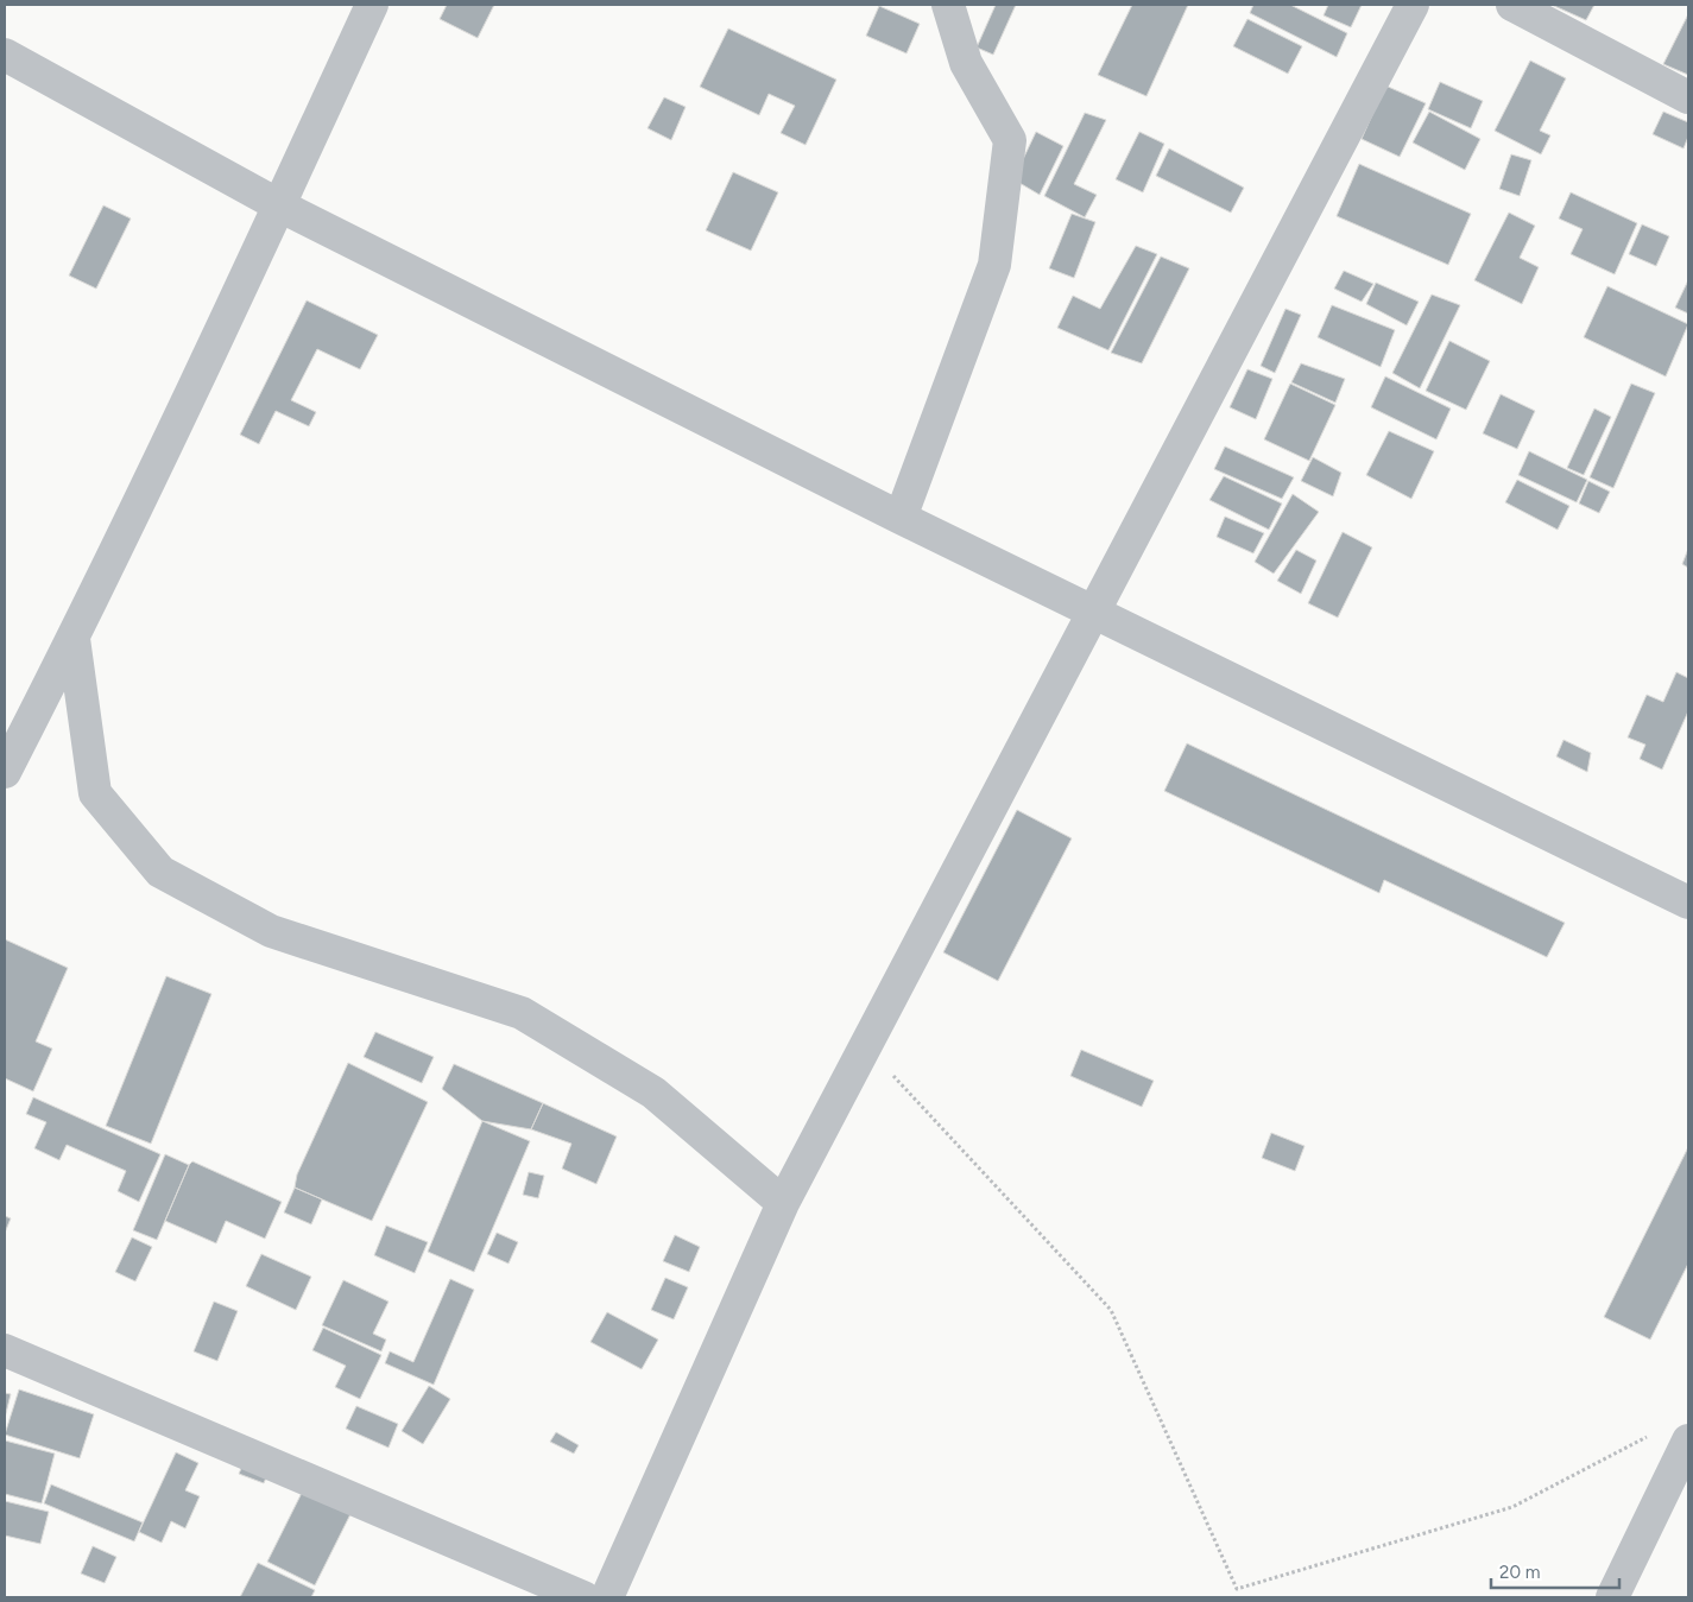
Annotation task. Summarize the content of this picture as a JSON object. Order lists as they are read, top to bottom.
{
  "scale_bar": "20 m"
}
